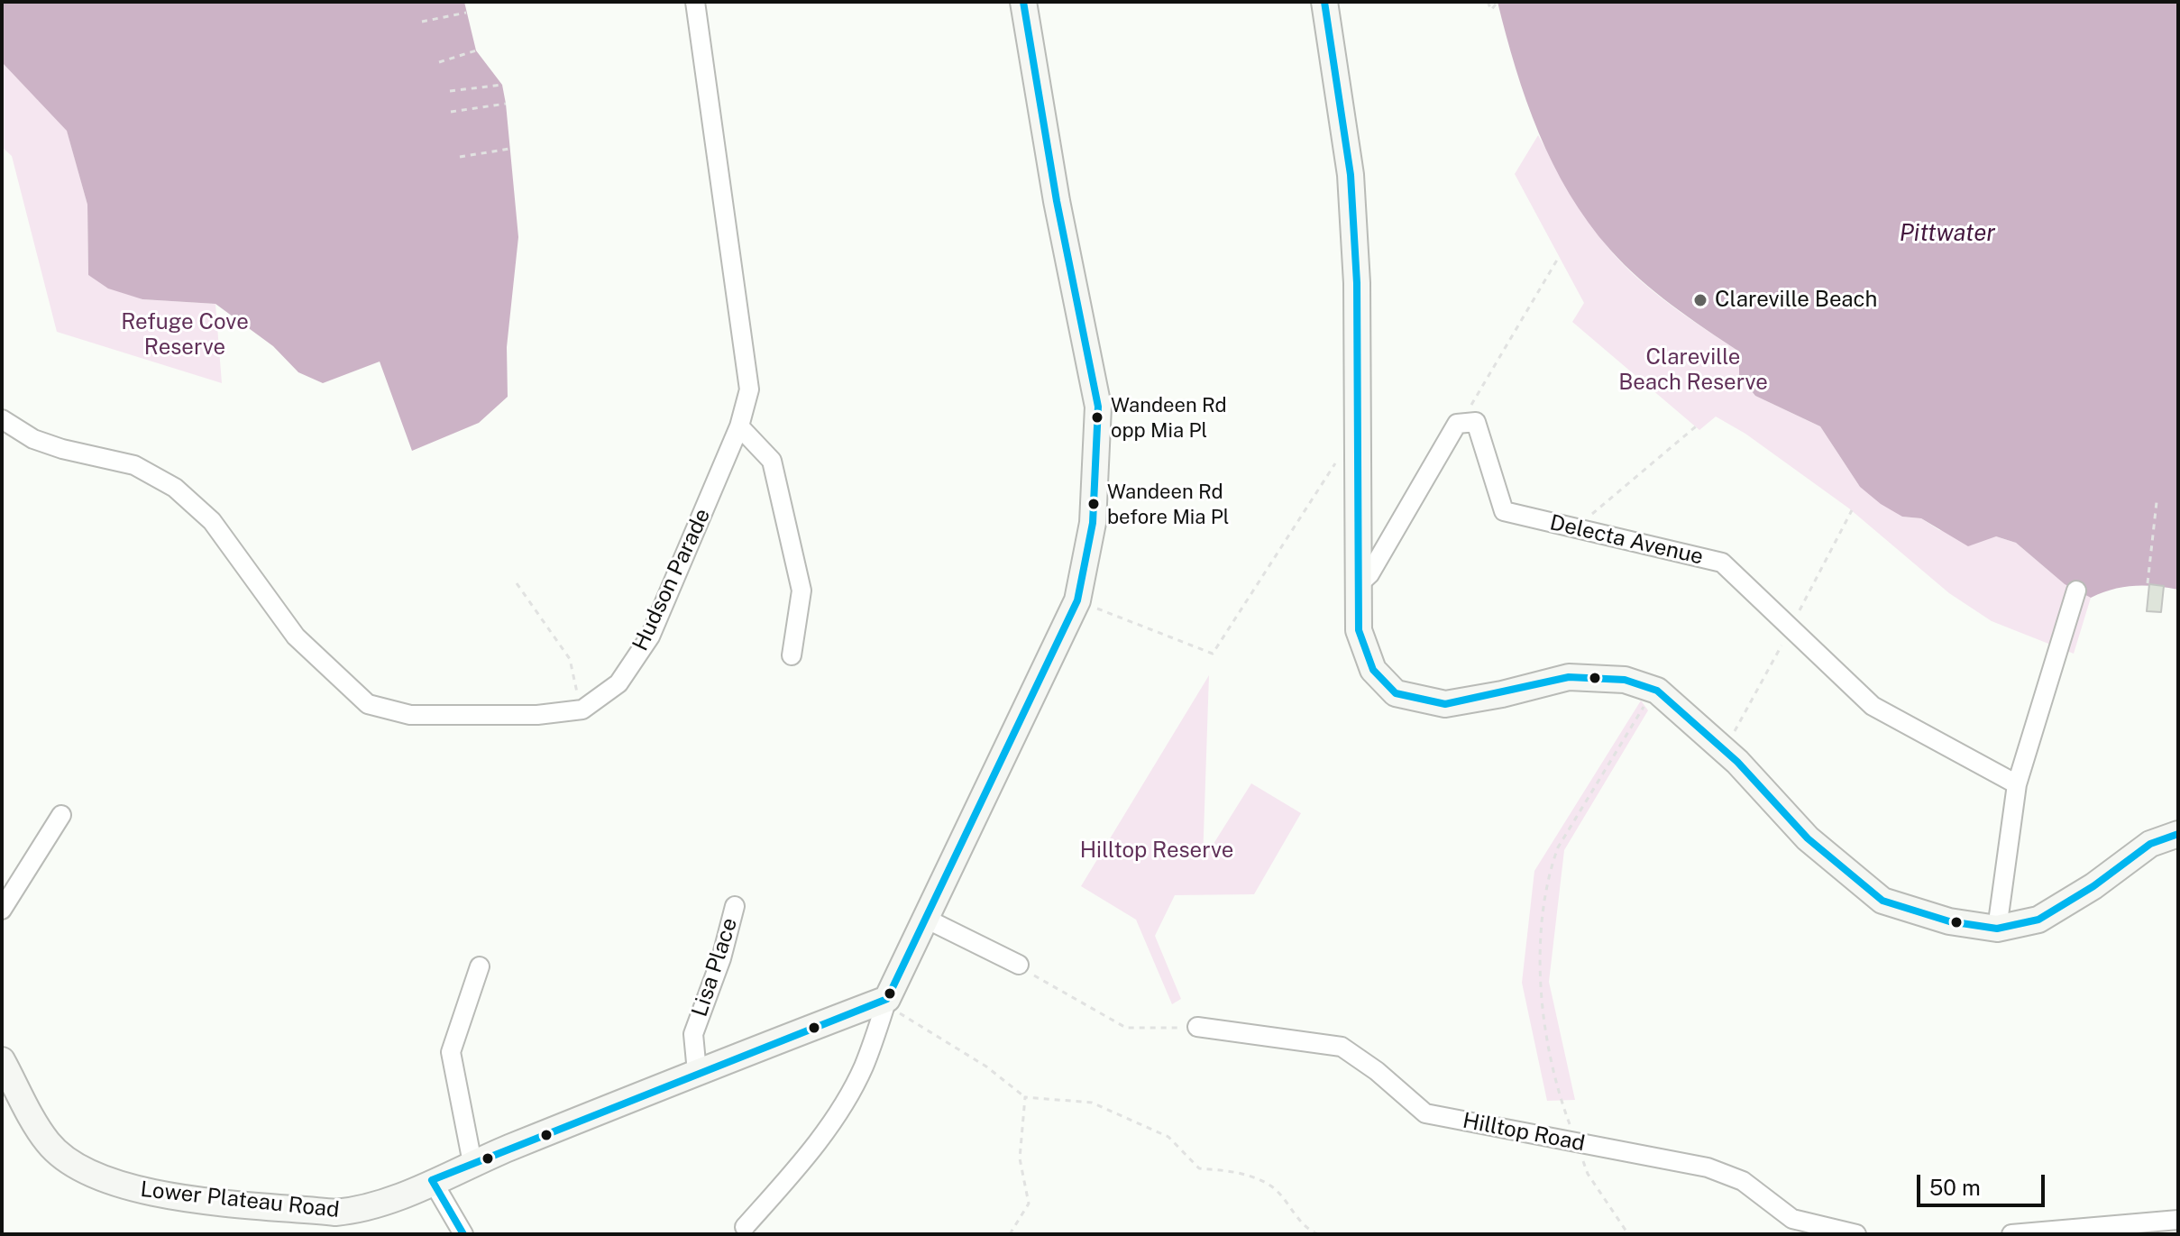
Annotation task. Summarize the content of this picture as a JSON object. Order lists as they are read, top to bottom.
{
  "streets": {
    "street": [
      "Delecta Avenue",
      "Hudson Parade",
      "Lisa Place",
      "Hilltop Road",
      "Lower Plateau Road"
    ]
  },
  "crossings": [
    ["Lisa Place", "Lower Plateau Road"]
  ],
  "water": ["Pittwater"],
  "parks": ["Refuge Cove Reserve", "Clareville Beach Reserve", "Hilltop Reserve"],
  "places": ["Clareville Beach", "Wandeen Rd opp Mia Pl", "Wandeen Rd before Mia Pl"],
  "scale_bar": "50 m"
}
